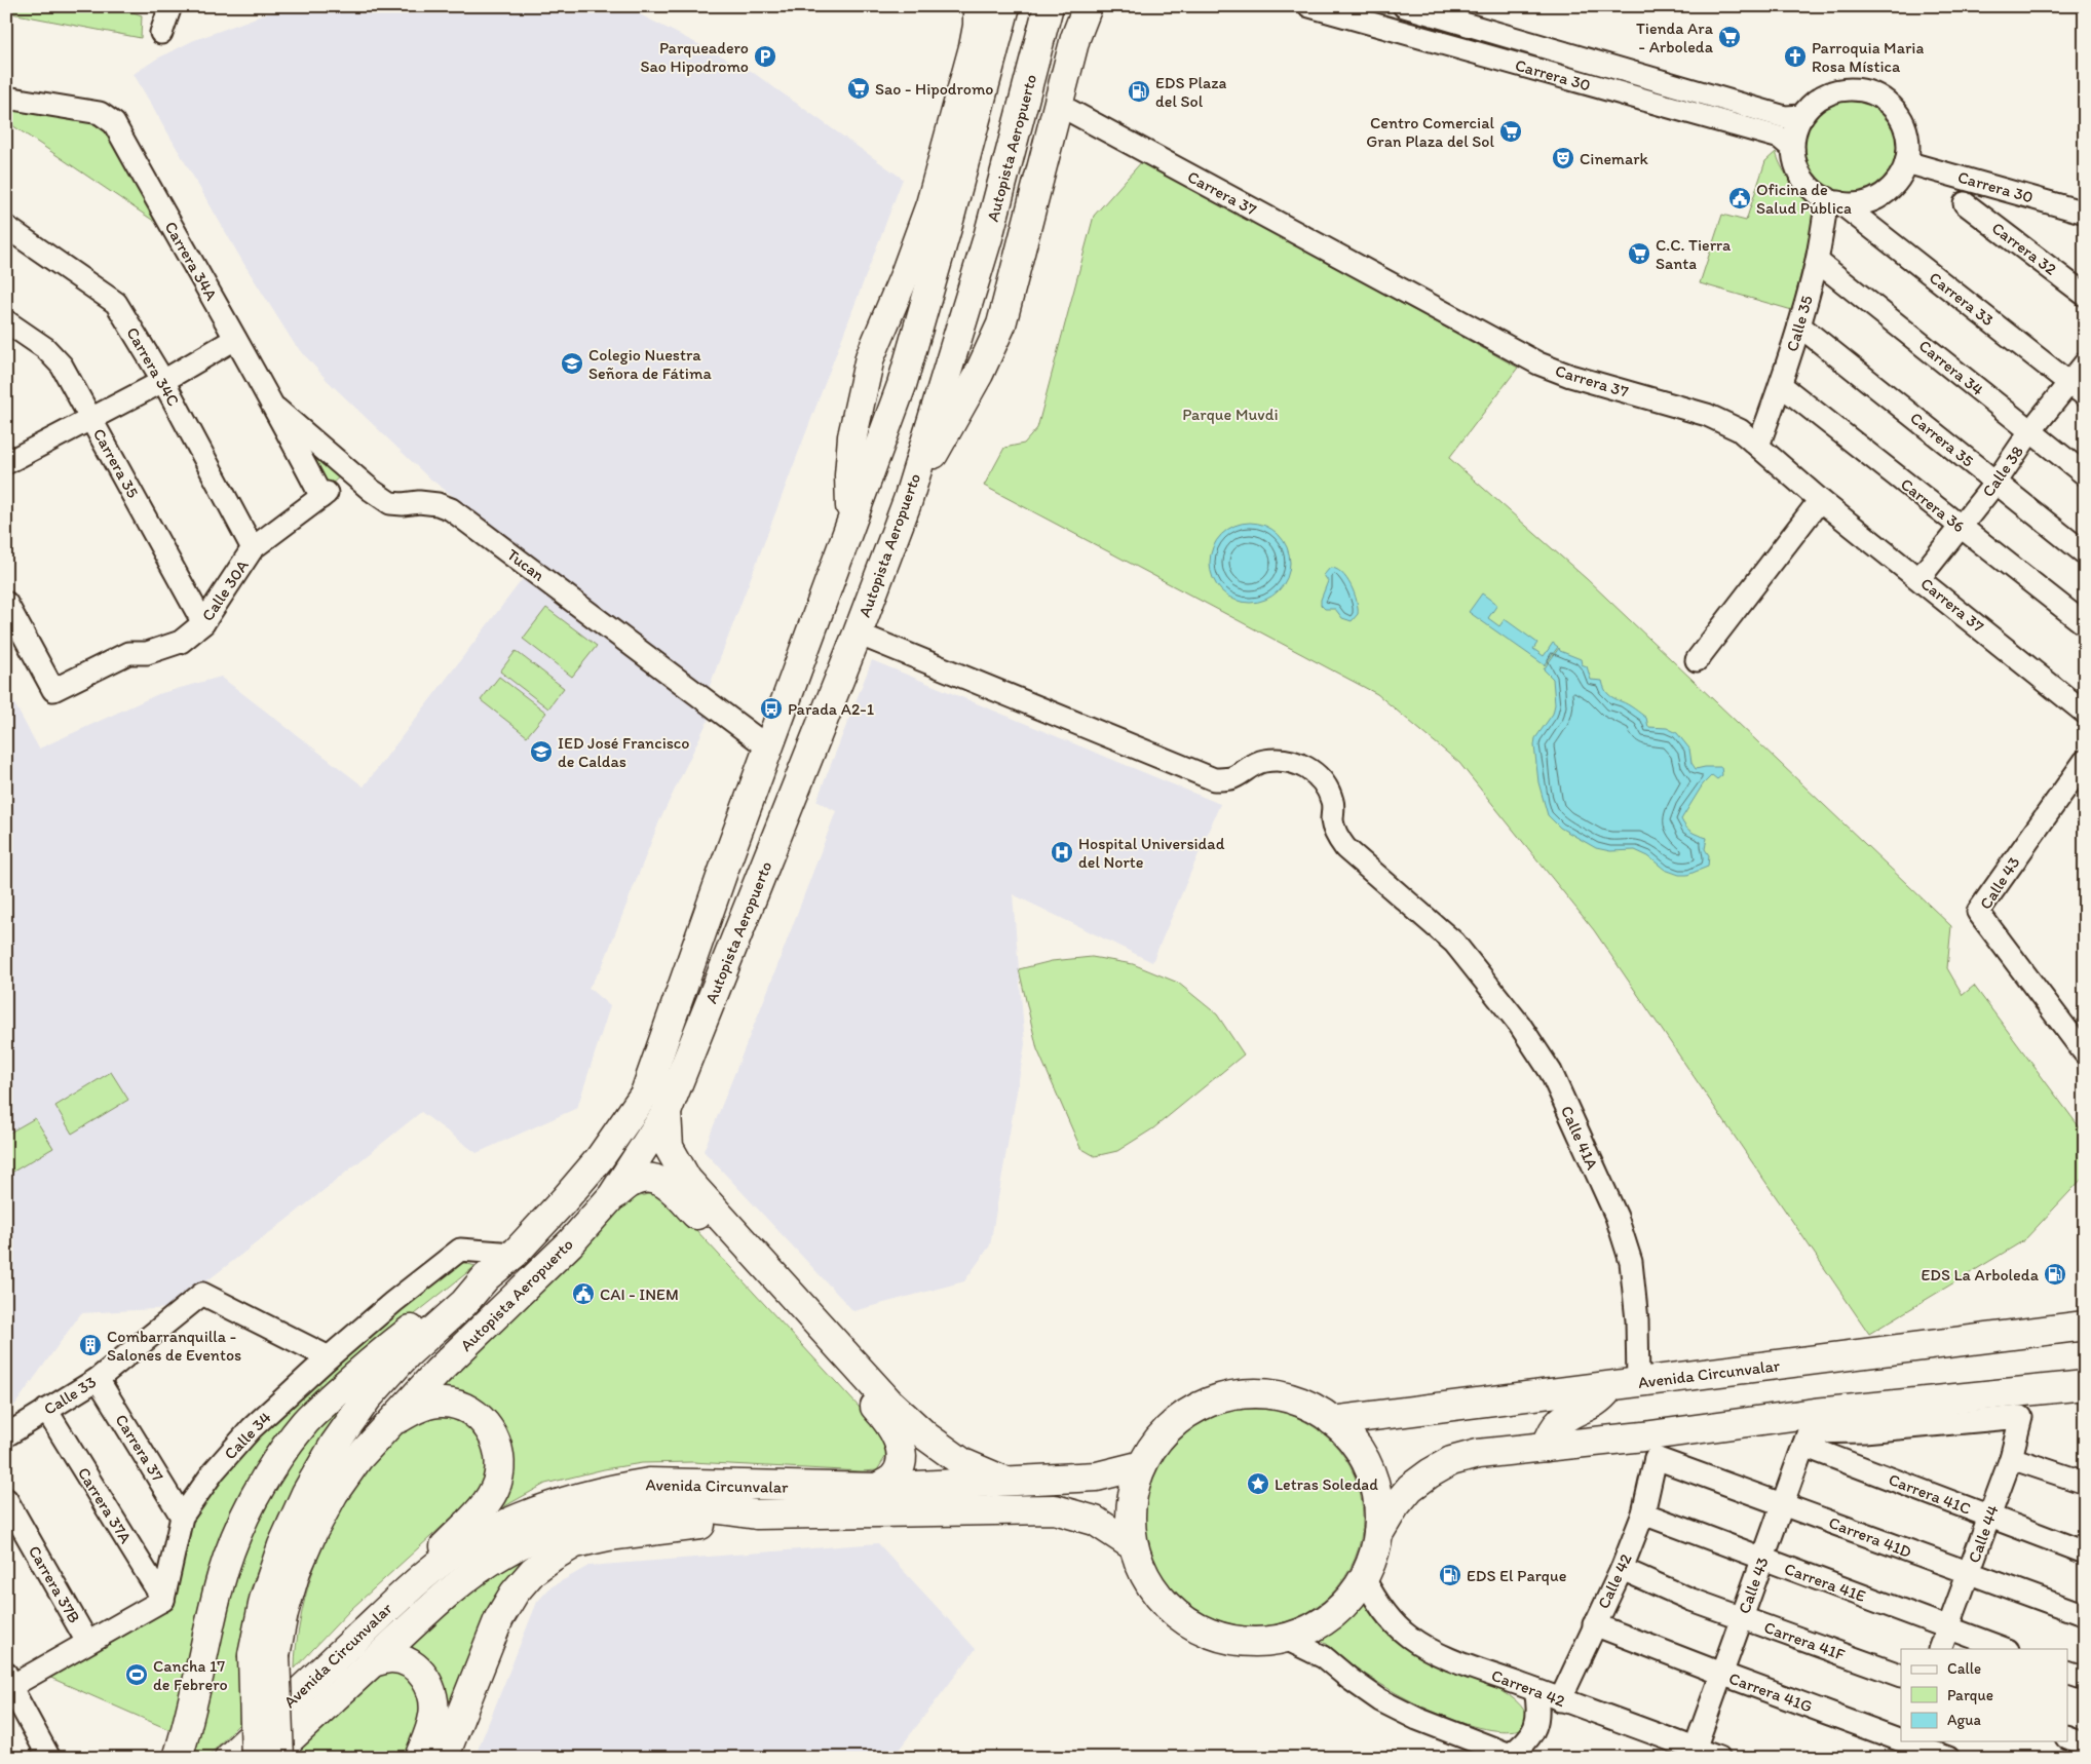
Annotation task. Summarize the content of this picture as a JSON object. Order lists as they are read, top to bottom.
{
  "streets": {
    "highway": ["Autopista Aeropuerto", "Avenida Circunvalar"],
    "street": [
      "Carrera 30",
      "Carrera 37",
      "Carrera 32",
      "Carrera 34A",
      "Carrera 33",
      "Calle 35",
      "Carrera 34C",
      "Carrera 34",
      "Carrera 35",
      "Calle 38",
      "Carrera 36",
      "Tucan",
      "Calle 30A",
      "Calle 43",
      "Calle 41A",
      "Calle 33",
      "Calle 34",
      "Carrera 41C",
      "Carrera 37A",
      "Calle 44",
      "Carrera 41D",
      "Calle 42",
      "Carrera 41E",
      "Carrera 37B",
      "Carrera 41F",
      "Carrera 42",
      "Carrera 41G"
    ]
  },
  "crossings": [
    ["Carrera 30", "Carrera 33"],
    ["Carrera 30", "Calle 35"],
    ["Autopista Aeropuerto", "Tucan"],
    ["Autopista Aeropuerto", "Calle 41A"],
    ["Autopista Aeropuerto", "Calle 34"],
    ["Carrera 37", "Calle 35"],
    ["Carrera 37", "Calle 38"],
    ["Carrera 37", "Calle 33"],
    ["Carrera 37", "Calle 34"],
    ["Carrera 34A", "Tucan"],
    ["Carrera 34A", "Calle 30A"],
    ["Carrera 33", "Calle 35"],
    ["Carrera 33", "Calle 38"],
    ["Calle 35", "Carrera 34"],
    ["Calle 35", "Carrera 35"],
    ["Calle 35", "Carrera 36"],
    ["Carrera 34C", "Calle 30A"],
    ["Carrera 34", "Calle 38"],
    ["Carrera 35", "Calle 38"],
    ["Carrera 35", "Calle 30A"],
    ["Calle 38", "Carrera 36"],
    ["Calle 43", "Carrera 41C"],
    ["Calle 43", "Calle 44"],
    ["Calle 43", "Carrera 41D"],
    ["Calle 43", "Carrera 41E"],
    ["Calle 43", "Carrera 41F"],
    ["Calle 43", "Carrera 42"],
    ["Calle 43", "Carrera 41G"],
    ["Calle 41A", "Avenida Circunvalar"],
    ["Calle 33", "Calle 34"],
    ["Calle 33", "Carrera 37A"],
    ["Calle 34", "Carrera 37A"],
    ["Carrera 41C", "Calle 44"],
    ["Calle 44", "Carrera 41D"],
    ["Calle 44", "Carrera 41E"],
    ["Carrera 41D", "Calle 42"],
    ["Calle 42", "Carrera 41E"],
    ["Calle 42", "Carrera 41F"],
    ["Calle 42", "Carrera 42"],
    ["Calle 42", "Carrera 41G"]
  ],
  "parks": ["Parque Muvdi"],
  "places": {
    "supermarket": [
      "Tienda Ara - Arboleda",
      "Sao - Hipodromo",
      "Centro Comercial Gran Plaza del Sol",
      "C.C. Tierra Santa"
    ],
    "parking": ["Parqueadero Sao Hipodromo"],
    "church": ["Parroquia Maria Rosa Mística"],
    "fuel station": ["EDS Plaza del Sol", "EDS La Arboleda", "EDS El Parque"],
    "theatre": ["Cinemark"],
    "public building": ["Oficina de Salud Pública", "CAI - INEM"],
    "school or university": ["Colegio Nuestra Señora de Fátima", "IED José Francisco de Caldas"],
    "bus stop": ["Parada A2-1"],
    "hospital": ["Hospital Universidad del Norte"],
    "building": ["Combarranquilla - Salones de Eventos"],
    "place": ["Letras Soledad"],
    "sports": ["Cancha 17 de Febrero"]
  },
  "legend": ["Calle", "Parque", "Agua"]
}
